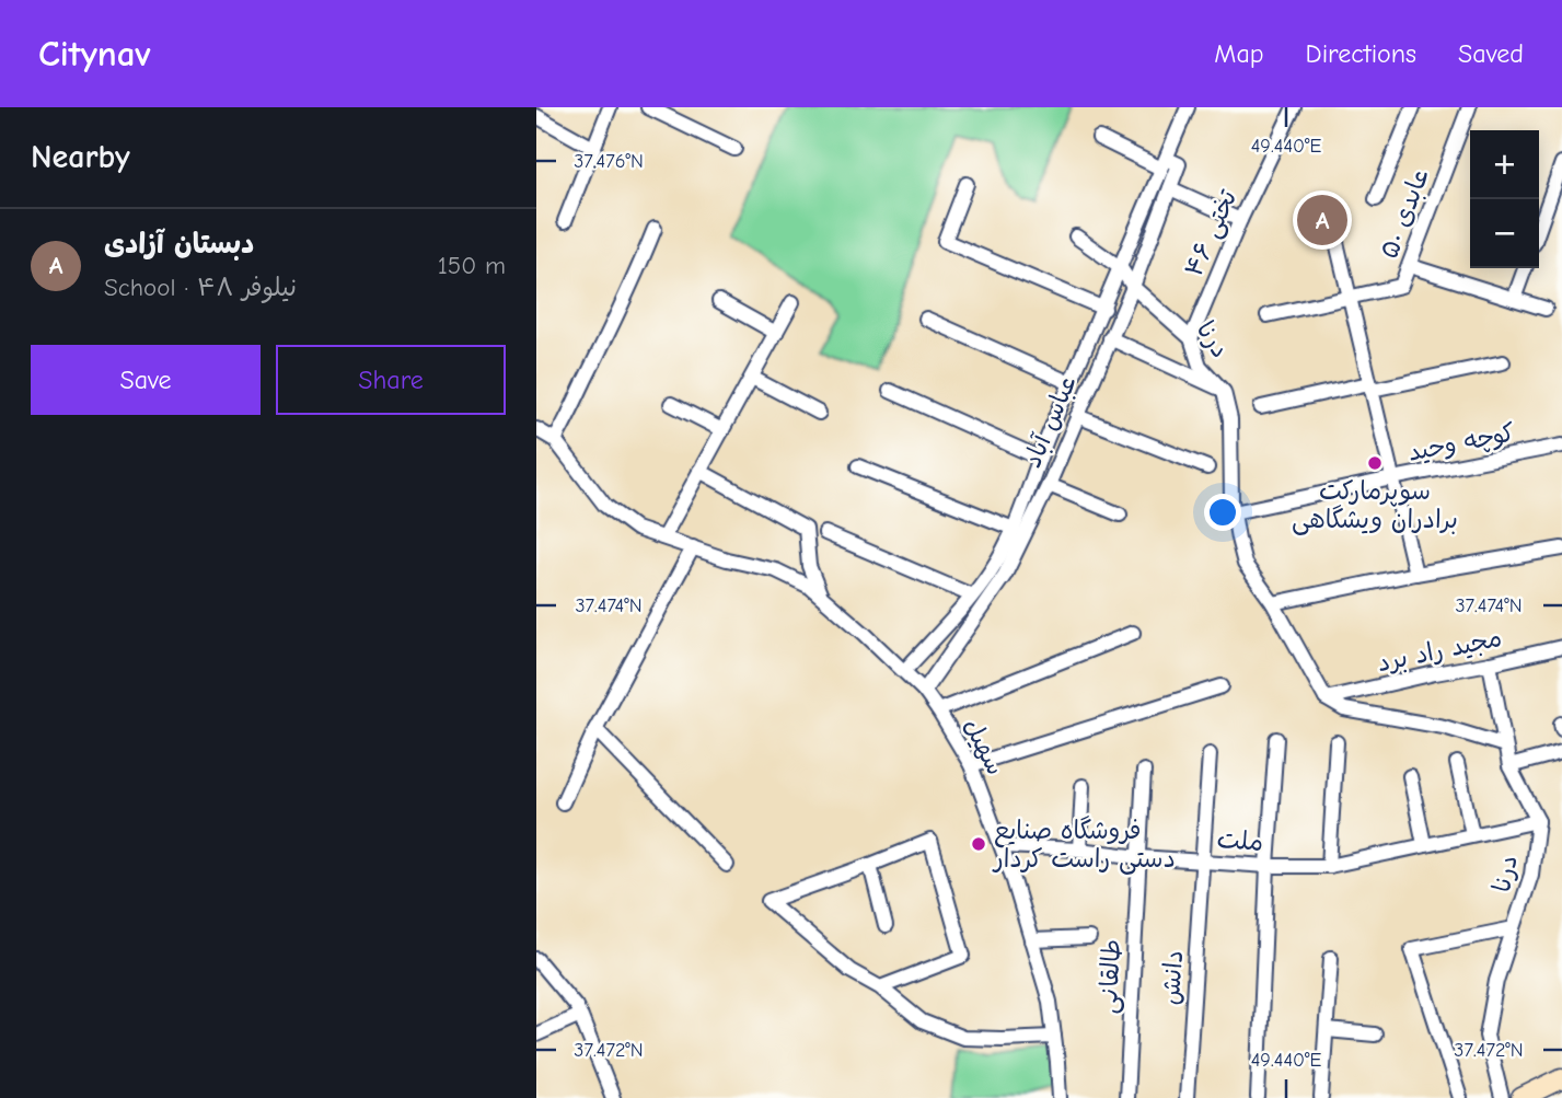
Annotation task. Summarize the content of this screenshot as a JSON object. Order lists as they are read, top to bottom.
{
  "streets": {
    "street": [
      "عابدی ۵۰",
      "تختی ۴۶",
      "درنا",
      "عباس آباد",
      "کوچه وحید",
      "مجید راد برد",
      "سهیل",
      "ملت",
      "طالقانی",
      "دانش"
    ]
  },
  "crossings": [
    ["تختی ۴۶", "درنا"],
    ["درنا", "عباس آباد"],
    ["درنا", "کوچه وحید"],
    ["درنا", "مجید راد برد"],
    ["درنا", "ملت"],
    ["عباس آباد", "سهیل"],
    ["سهیل", "ملت"],
    ["ملت", "طالقانی"],
    ["ملت", "دانش"]
  ],
  "places": ["سوپرمارکت برادران ویشگاهی", "فروشگاه صنایع دستی راست کردار"],
  "page": {
    "header": "Citynav",
    "nav": ["Map", "Directions", "Saved"],
    "heading": "Nearby",
    "map_buttons": ["+", "−"],
    "pins": "A",
    "list": [
      {
        "mark": "A",
        "name": "دبستان آزادی",
        "note": "School · نیلوفر ۴۸",
        "value": "150 m"
      }
    ],
    "buttons": ["Save", "Share"]
  },
  "coordinates": [
    "49.440°E",
    "37.476°N",
    "37.474°N",
    "37.472°N"
  ]
}
